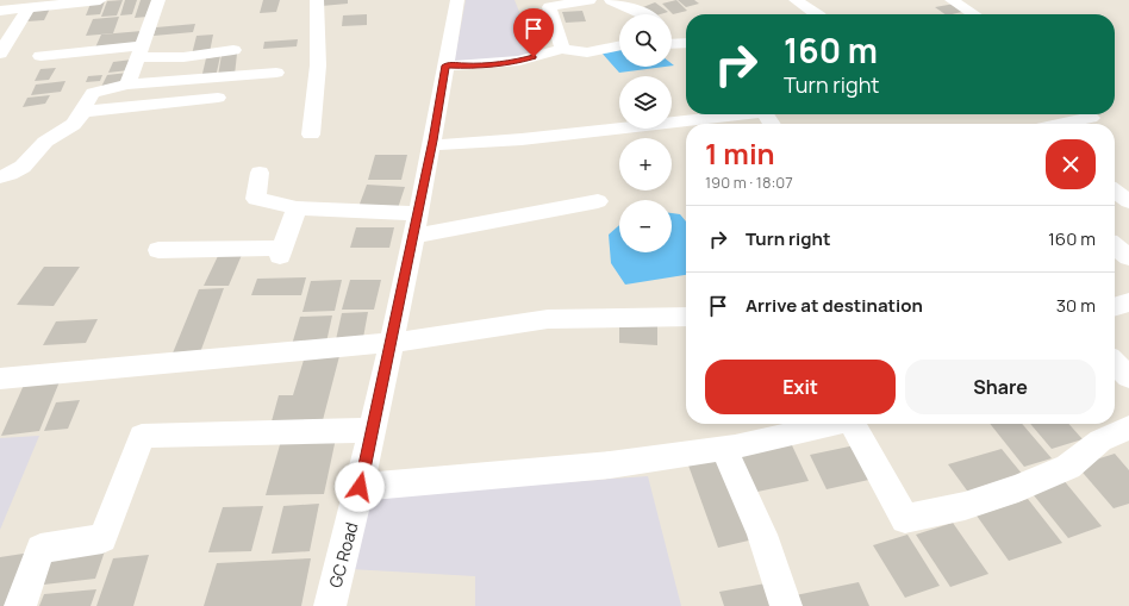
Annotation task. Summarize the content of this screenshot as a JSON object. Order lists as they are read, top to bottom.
{
  "streets": {
    "street": ["GC Road"]
  },
  "page": {
    "map_buttons": ["+", "−"],
    "turn": ["160 m", "Turn right"],
    "heading": ["1 min", "190 m · 18:07"],
    "list": [
      {
        "name": "Turn right",
        "value": "160 m"
      },
      {
        "name": "Arrive at destination",
        "value": "30 m"
      }
    ],
    "buttons": ["Exit", "Share"]
  }
}
